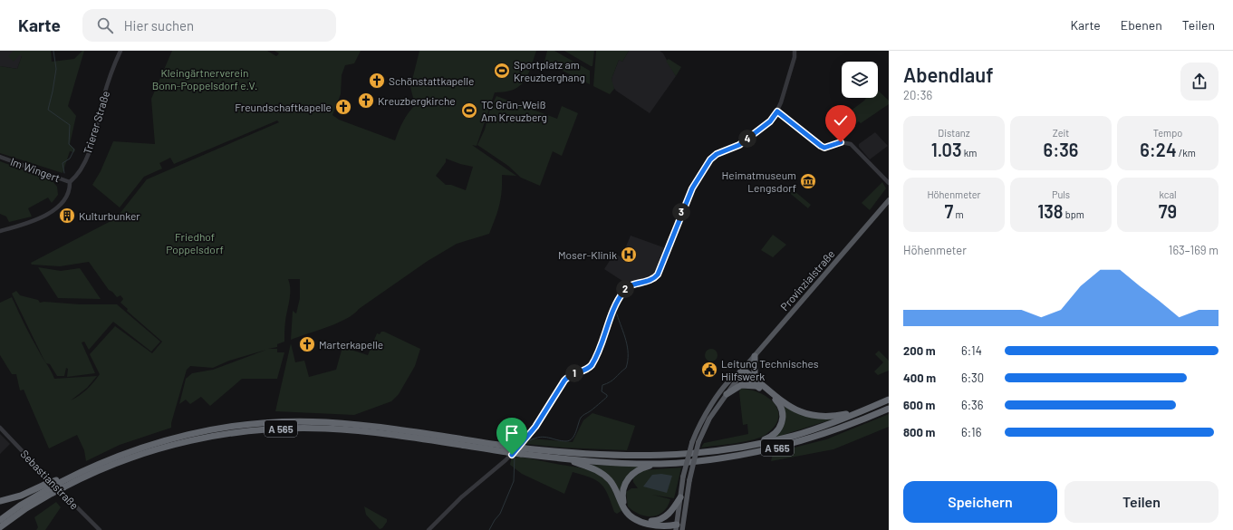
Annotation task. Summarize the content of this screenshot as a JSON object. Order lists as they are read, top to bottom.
{
  "streets": {
    "highway": ["A 565"],
    "main road": ["Provinzialstraße"],
    "street": ["Trierer Straße", "Im Wingert", "Sebastianstraße"]
  },
  "crossings": [
    ["Trierer Straße", "Im Wingert"]
  ],
  "parks": ["Kleingärtnerverein Bonn-Poppelsdorf e.V.", "Friedhof Poppelsdorf"],
  "places": {
    "sports": ["Sportplatz am Kreuzberghang", "TC Grün-Weiß Am Kreuzberg"],
    "church": [
      "Schönstattkapelle",
      "Kreuzbergkirche",
      "Freundschaftkapelle",
      "Marterkapelle"
    ],
    "museum": ["Heimatmuseum Lengsdorf"],
    "building": ["Kulturbunker"],
    "hospital": ["Moser-Klinik"],
    "public building": ["Leitung Technisches Hilfswerk"]
  },
  "page": {
    "header": "Karte",
    "search": "Hier suchen",
    "nav": ["Karte", "Ebenen", "Teilen"],
    "heading": ["Abendlauf", "20:36"],
    "stats": [
      ["Distanz", "1.03 km"],
      ["Zeit", "6:36"],
      ["Tempo", "6:24 /km"],
      ["Höhenmeter", "7 m"],
      ["Puls", "138 bpm"],
      ["kcal", "79"]
    ],
    "pins": [
      "4",
      "3",
      "2",
      "1"
    ],
    "chart": ["Höhenmeter", "163–169 m"],
    "list": [
      {
        "name": "200 m",
        "note": "6:14"
      },
      {
        "name": "400 m",
        "note": "6:30"
      },
      {
        "name": "600 m",
        "note": "6:36"
      },
      {
        "name": "800 m",
        "note": "6:16"
      }
    ],
    "buttons": ["Speichern", "Teilen"]
  }
}
